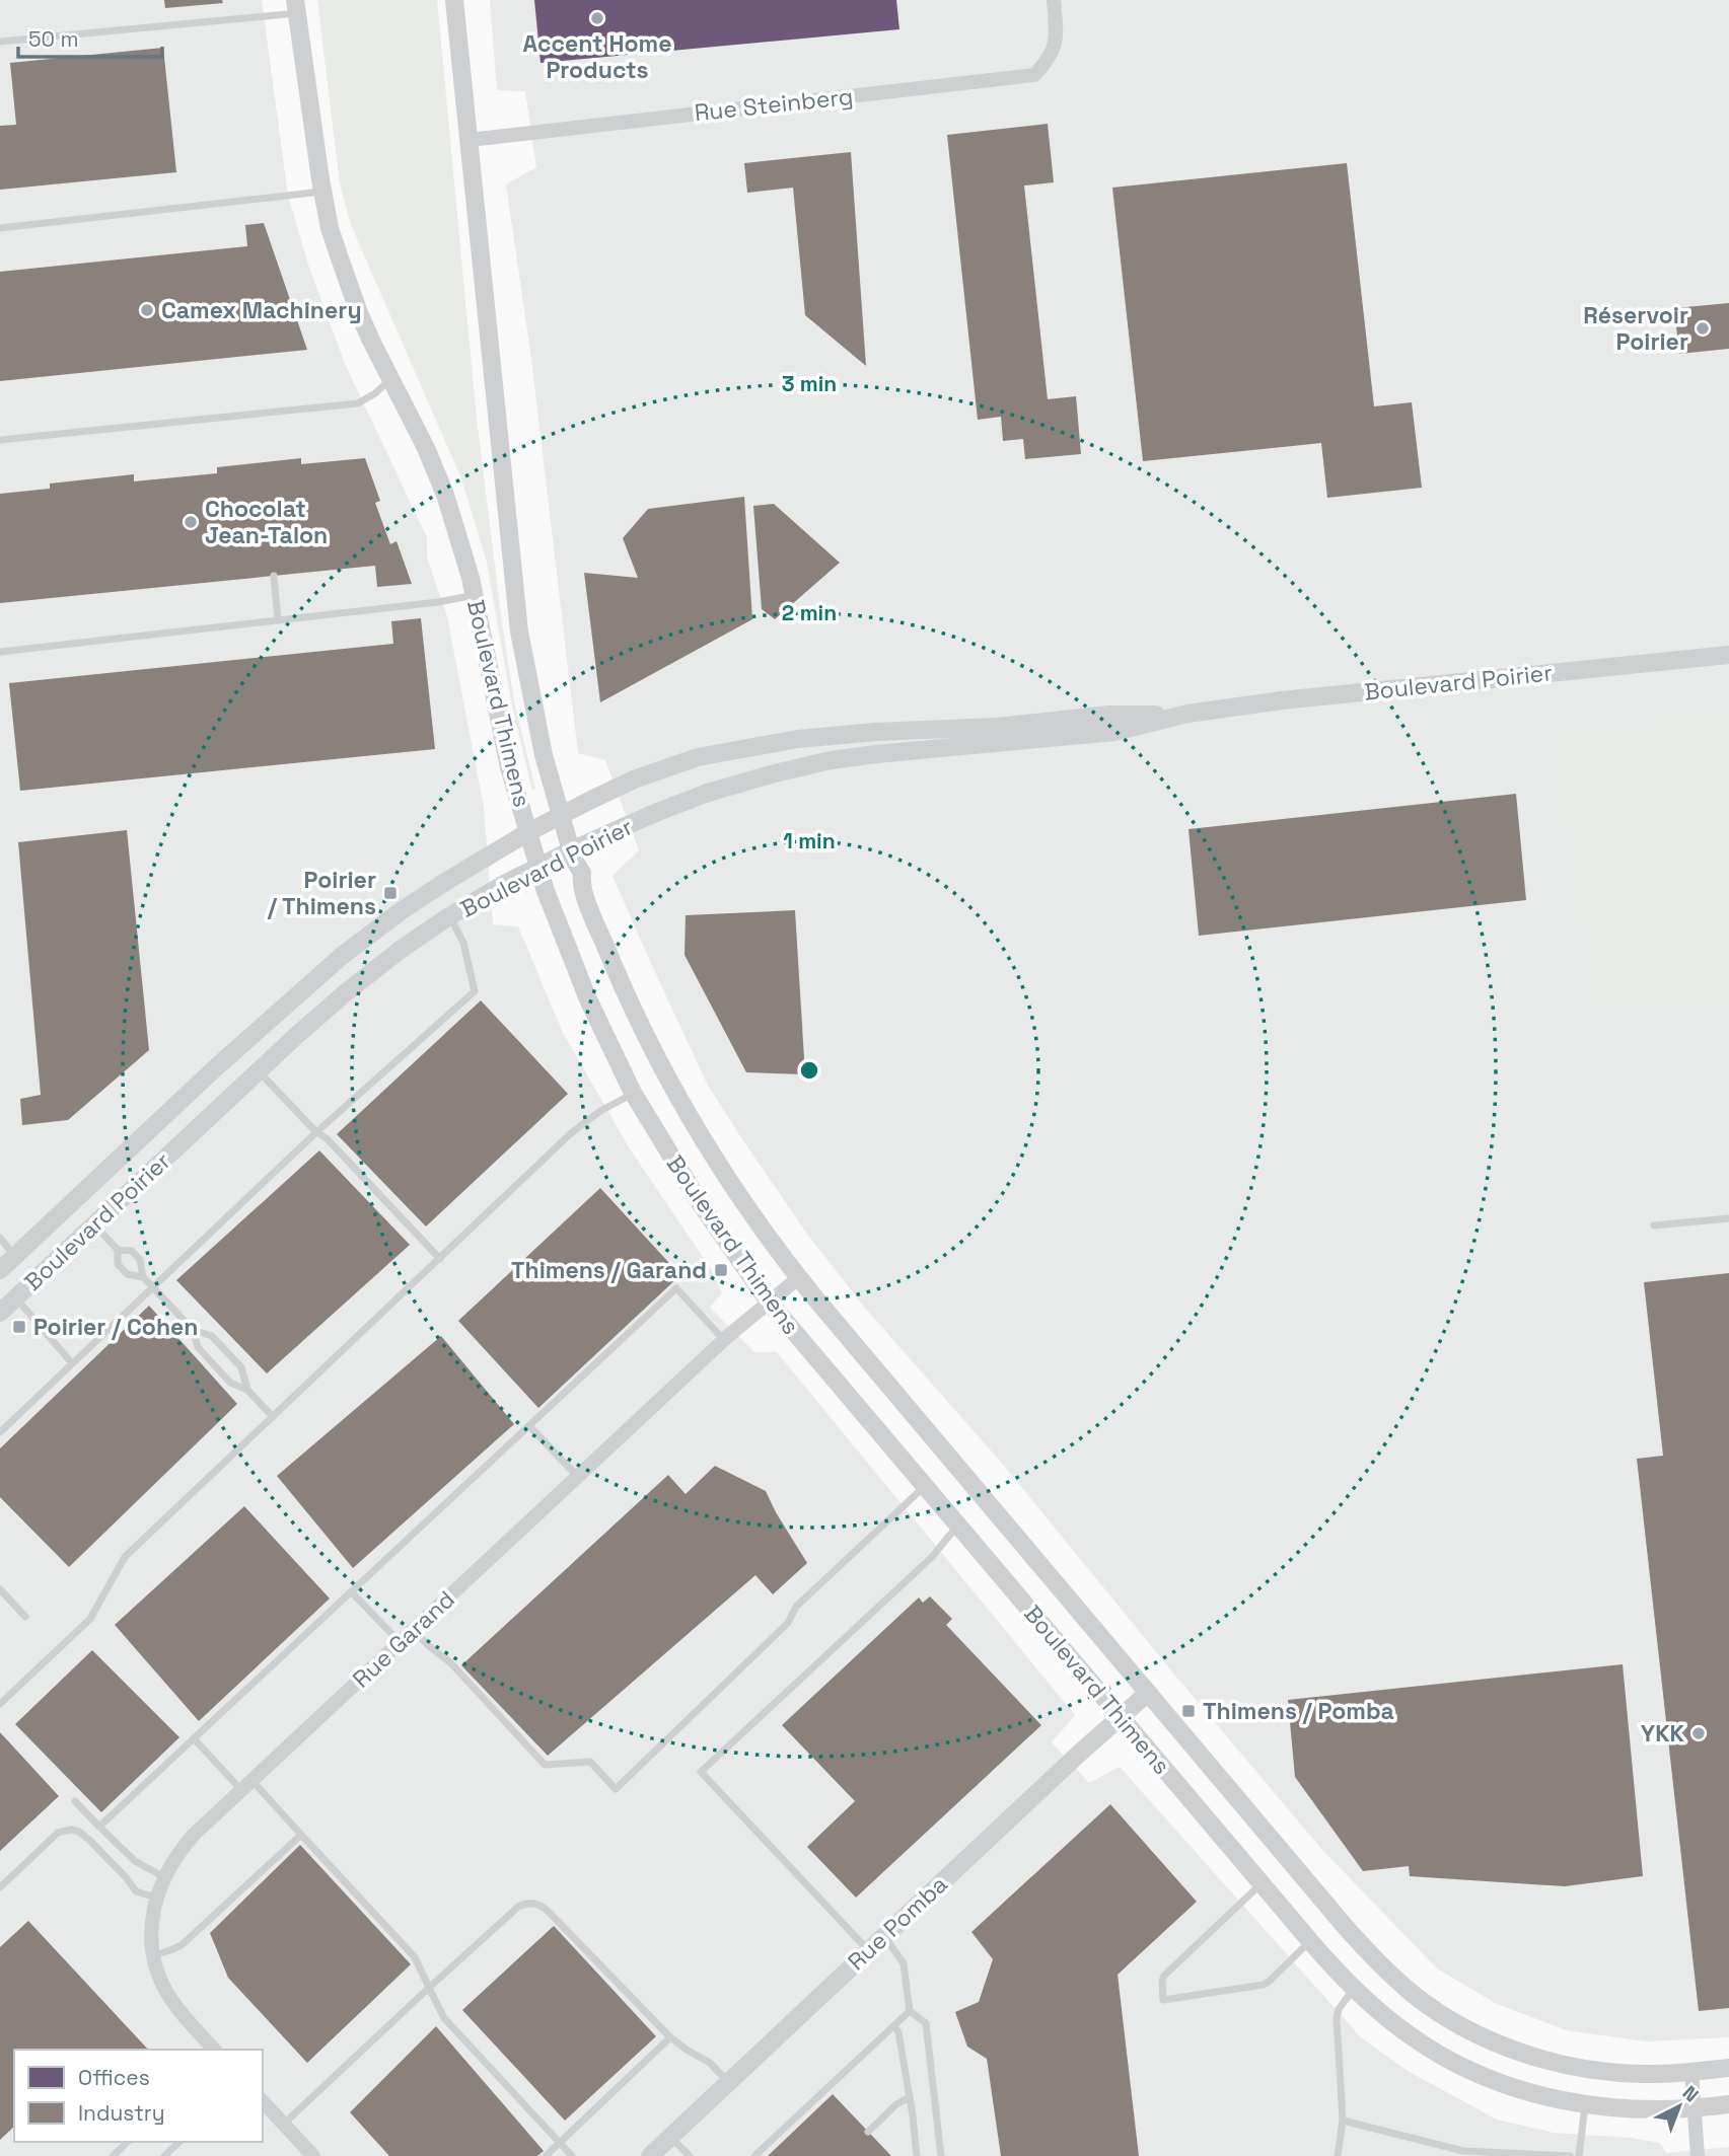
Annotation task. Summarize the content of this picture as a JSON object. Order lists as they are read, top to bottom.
{
  "streets": {
    "street": [
      "Rue Steinberg",
      "Boulevard Poirier",
      "Boulevard Thimens",
      "Rue Garand",
      "Rue Pomba"
    ]
  },
  "crossings": [
    ["Rue Steinberg", "Boulevard Thimens"],
    ["Boulevard Poirier", "Boulevard Thimens"],
    ["Boulevard Thimens", "Rue Garand"],
    ["Boulevard Thimens", "Rue Pomba"]
  ],
  "places": {
    "other": [
      "Accent Home Products",
      "Camex Machinery",
      "Réservoir Poirier",
      "Chocolat Jean-Talon",
      "YKK"
    ],
    "transit": [
      "Poirier / Thimens",
      "Thimens / Garand",
      "Poirier / Cohen",
      "Thimens / Pomba"
    ]
  },
  "legend": ["Offices", "Industry"],
  "scale_bar": "50 m",
  "north": "top right",
  "rings": ["3 min", "2 min", "1 min"]
}
